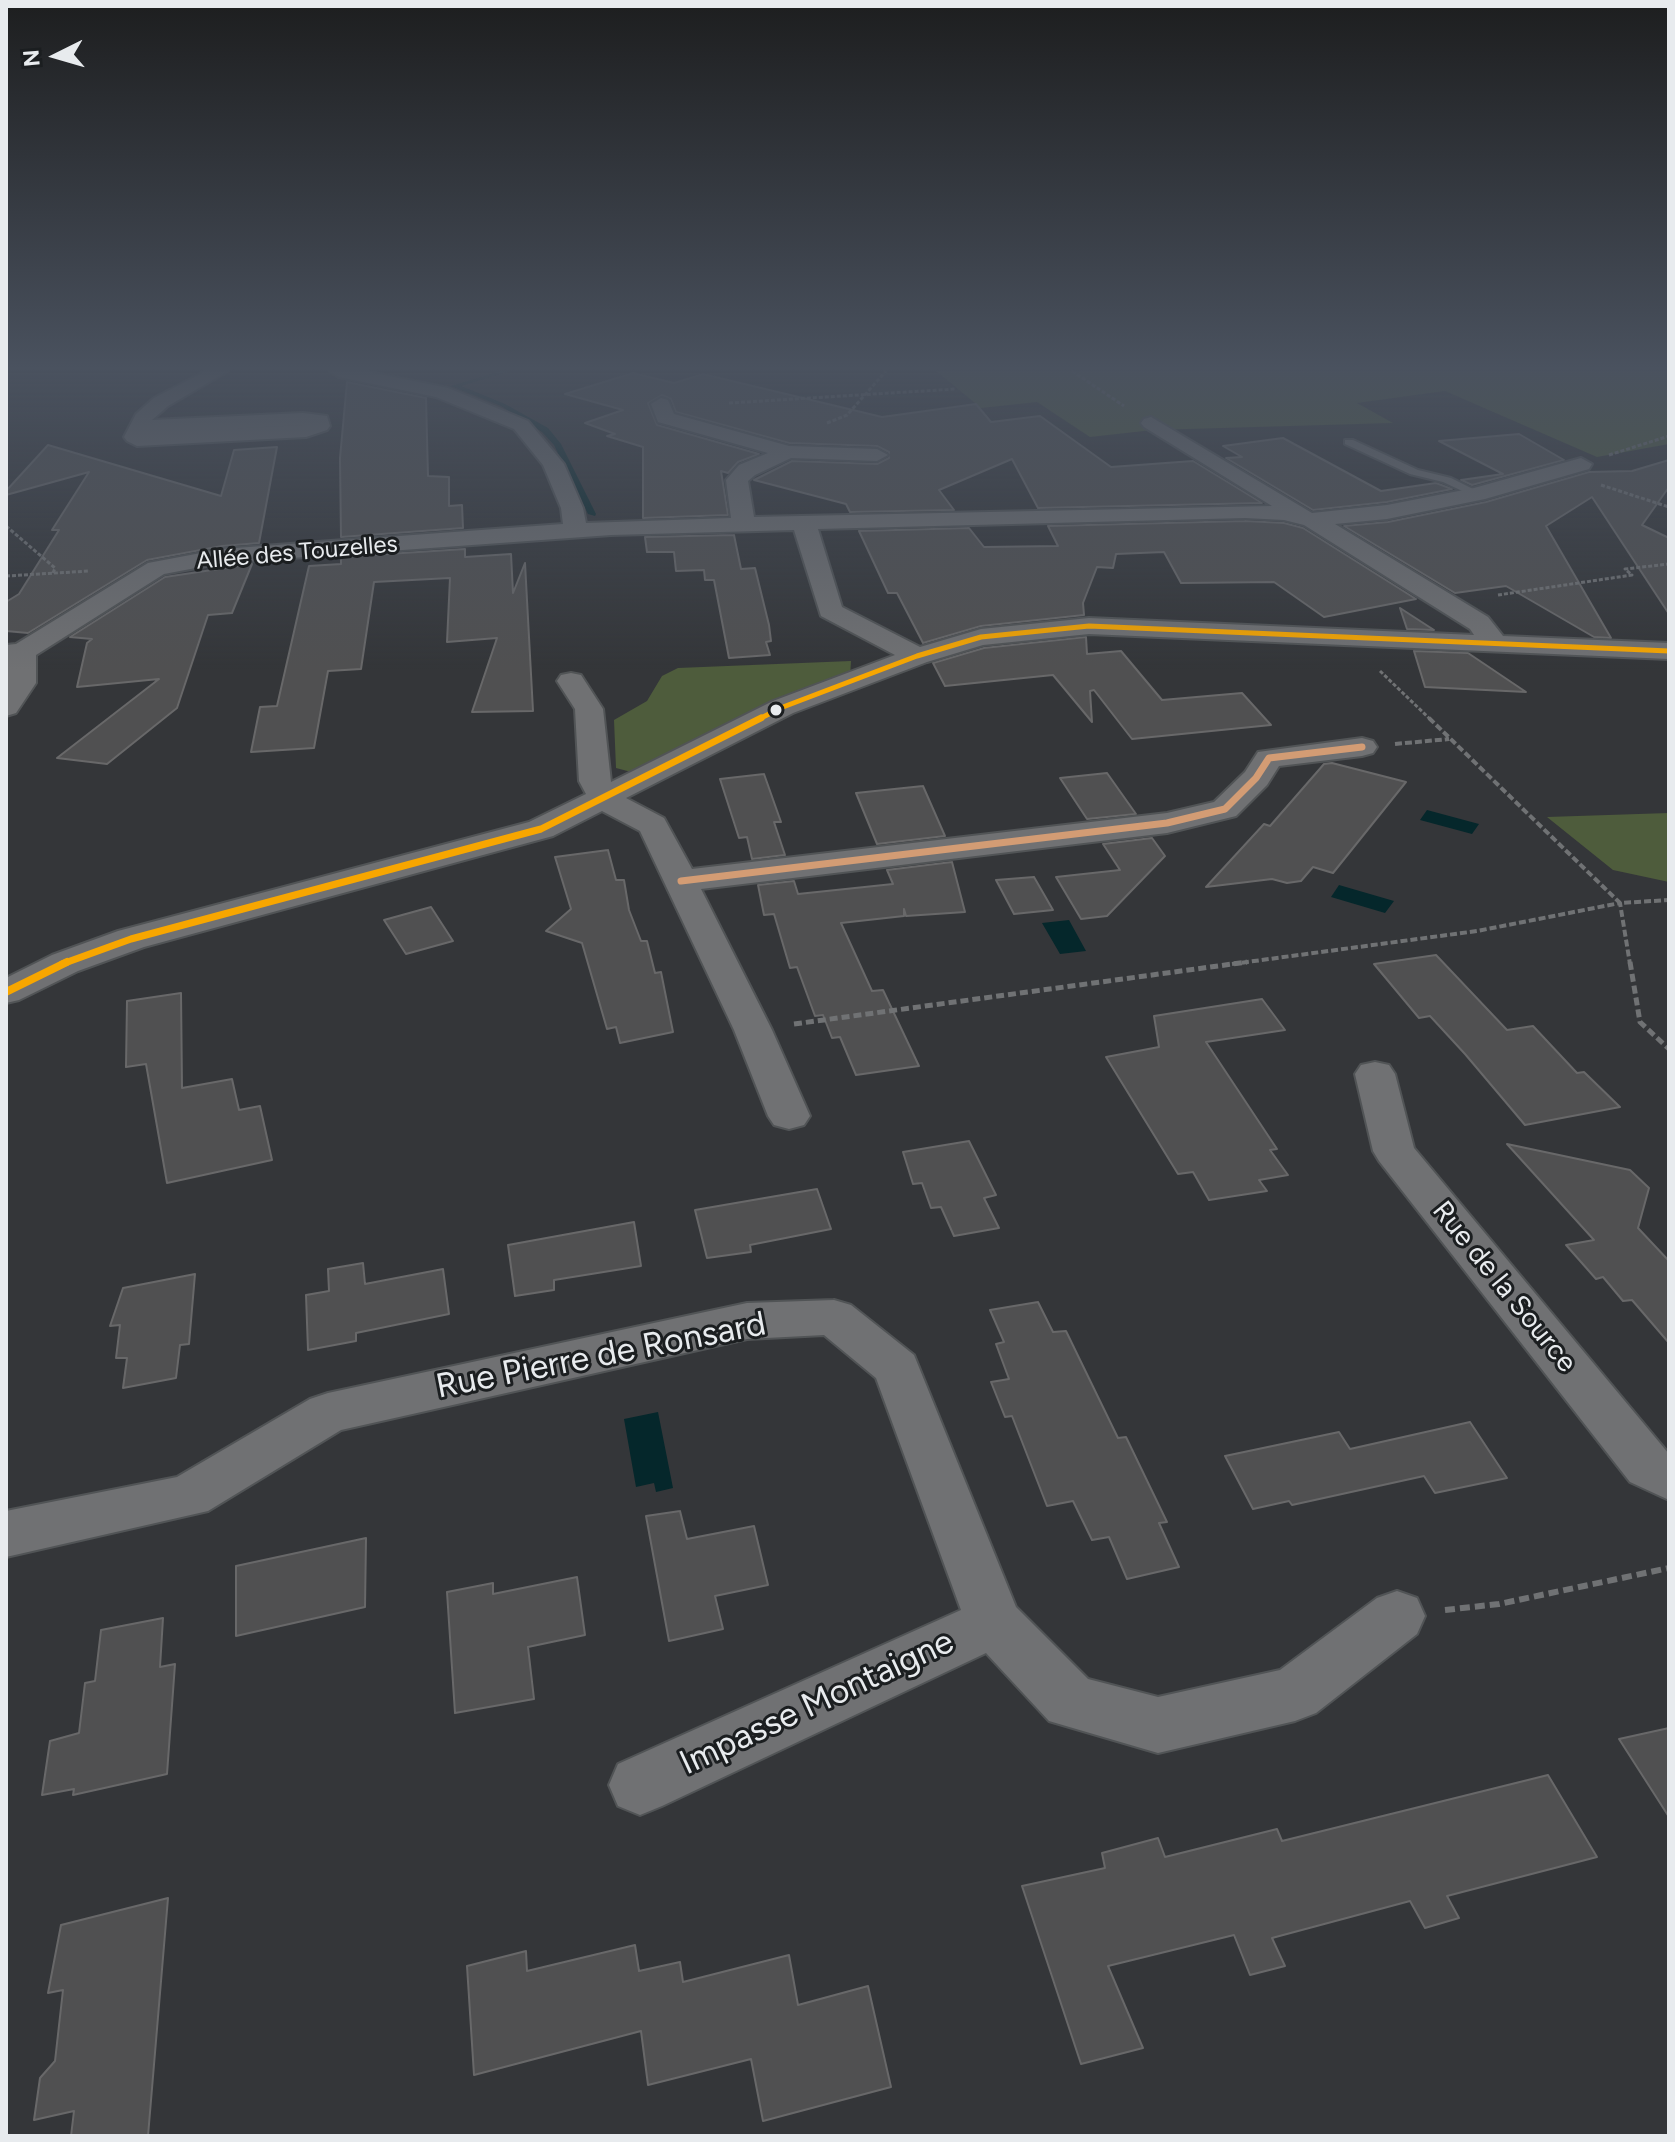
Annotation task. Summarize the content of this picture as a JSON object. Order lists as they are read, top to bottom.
{
  "streets": {
    "street": [
      "Allée des Touzelles",
      "Rue de la Source",
      "Rue Pierre de Ronsard",
      "Impasse Montaigne"
    ]
  },
  "crossings": [
    ["Rue Pierre de Ronsard", "Impasse Montaigne"]
  ],
  "north": "left"
}
